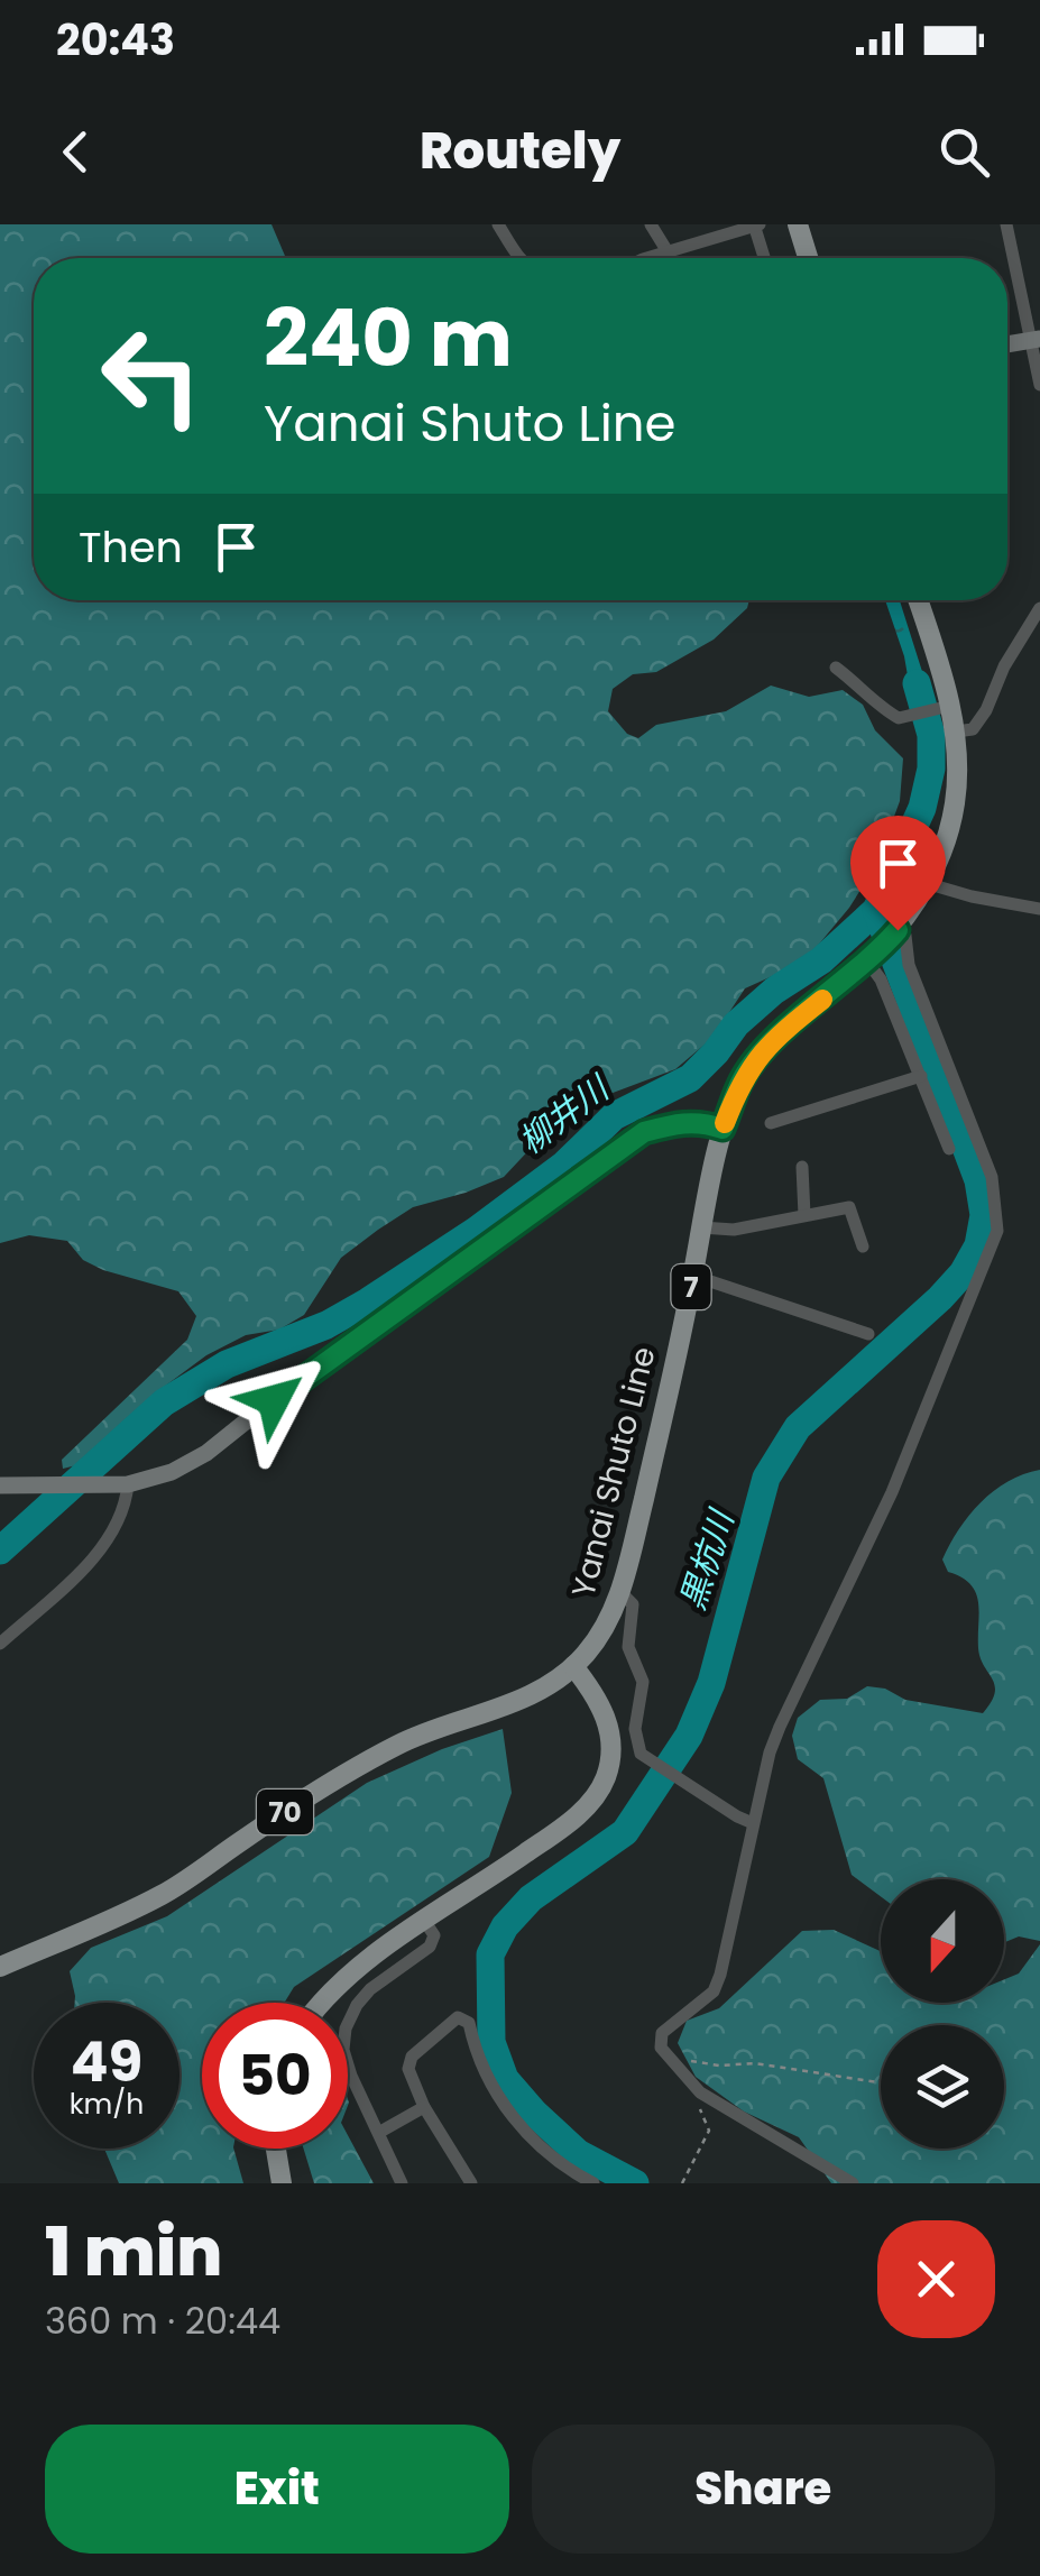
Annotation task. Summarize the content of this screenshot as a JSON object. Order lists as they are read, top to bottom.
{
  "streets": {
    "main road": ["7", "Yanai Shuto Line", "70"]
  },
  "crossings": [
    ["Yanai Shuto Line", "70"]
  ],
  "water": ["柳井川", "黒杭川"],
  "north": "bottom",
  "page": {
    "status": "20:43",
    "header": "Routely",
    "turn": ["240 m", "Yanai Shuto Line"],
    "then": "Then",
    "speed": "49 km/h",
    "limit": "50",
    "heading": ["1 min", "360 m · 20:44"],
    "buttons": ["Exit", "Share"]
  }
}
